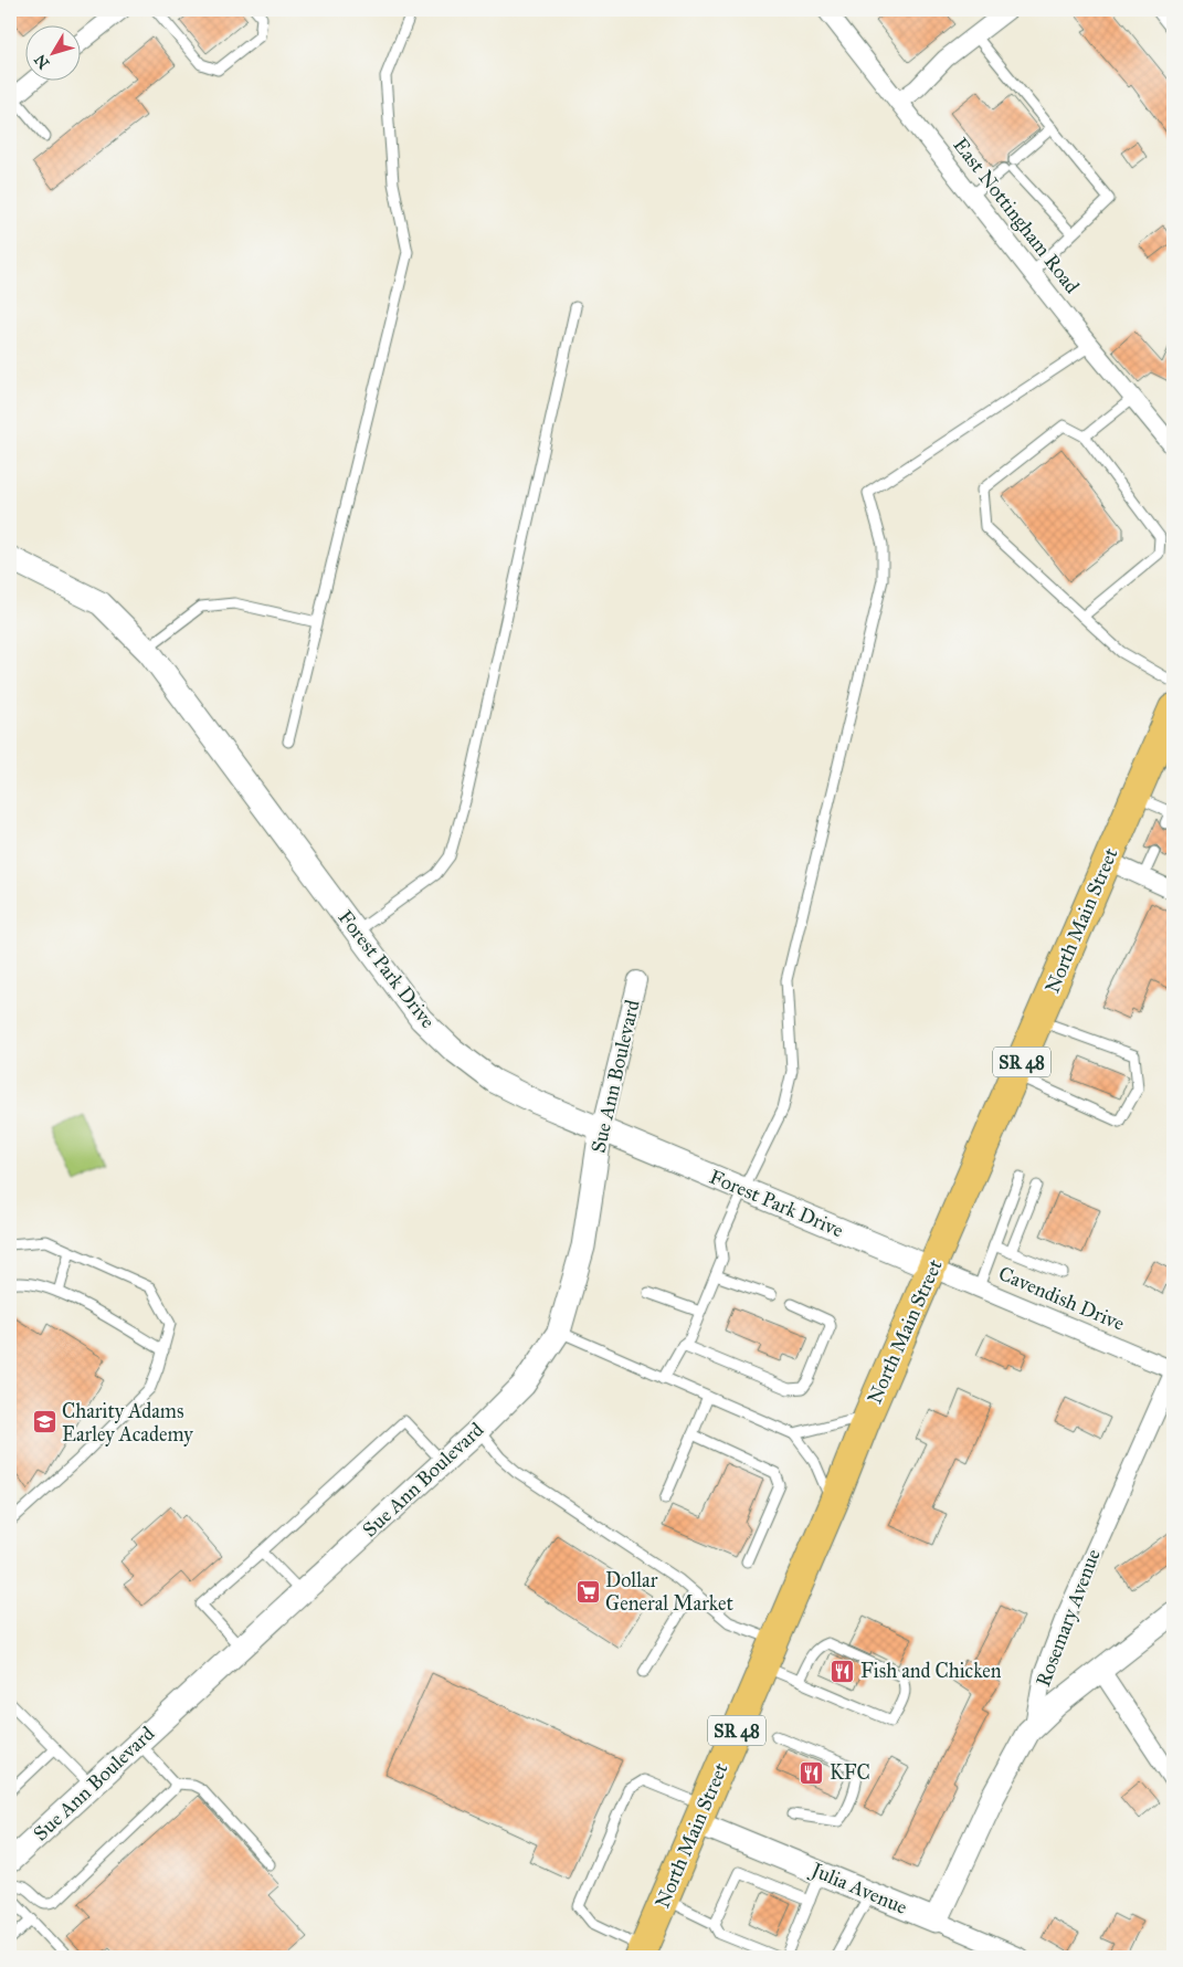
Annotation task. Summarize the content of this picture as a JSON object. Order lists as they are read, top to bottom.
{
  "streets": {
    "main road": ["North Main Street", "SR 48"],
    "street": [
      "East Nottingham Road",
      "Forest Park Drive",
      "Sue Ann Boulevard",
      "Cavendish Drive",
      "Rosemary Avenue",
      "Julia Avenue"
    ]
  },
  "crossings": [
    ["North Main Street", "Forest Park Drive"],
    ["North Main Street", "Cavendish Drive"],
    ["North Main Street", "Julia Avenue"],
    ["Forest Park Drive", "Sue Ann Boulevard"],
    ["Forest Park Drive", "Cavendish Drive"],
    ["Cavendish Drive", "Rosemary Avenue"],
    ["Rosemary Avenue", "Julia Avenue"]
  ],
  "places": {
    "school or university": ["Charity Adams Earley Academy"],
    "supermarket": ["Dollar General Market"],
    "restaurant": ["Fish and Chicken", "KFC"]
  },
  "north": "bottom left"
}
